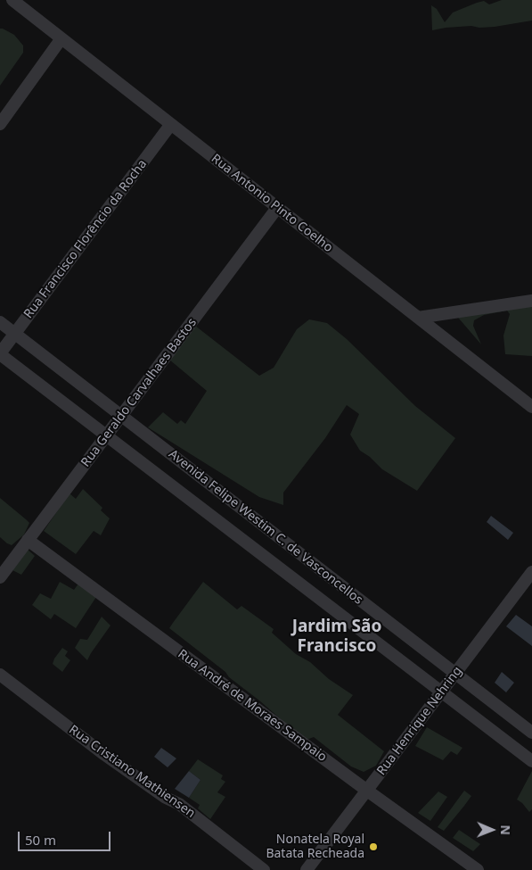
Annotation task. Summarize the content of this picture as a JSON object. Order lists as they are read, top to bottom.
{
  "streets": {
    "street": [
      "Rua Antonio Pinto Coelho",
      "Rua Francisco Florêncio da Rocha",
      "Rua Geraldo Carvalhaes Bastos",
      "Avenida Felipe Westim C. de Vasconcellos",
      "Rua André de Moraes Sampaio",
      "Rua Henrique Nehring",
      "Rua Cristiano Mathiensen"
    ]
  },
  "crossings": [
    ["Rua Antonio Pinto Coelho", "Rua Francisco Florêncio da Rocha"],
    ["Rua Antonio Pinto Coelho", "Rua Geraldo Carvalhaes Bastos"],
    ["Rua Francisco Florêncio da Rocha", "Avenida Felipe Westim C. de Vasconcellos"],
    ["Rua Geraldo Carvalhaes Bastos", "Avenida Felipe Westim C. de Vasconcellos"],
    ["Rua Geraldo Carvalhaes Bastos", "Rua André de Moraes Sampaio"],
    ["Avenida Felipe Westim C. de Vasconcellos", "Rua Henrique Nehring"],
    ["Rua André de Moraes Sampaio", "Rua Henrique Nehring"]
  ],
  "districts": ["Jardim São Francisco"],
  "places": ["Nonatela Royal Batata Recheada"],
  "scale_bar": "50 m",
  "north": "right"
}
